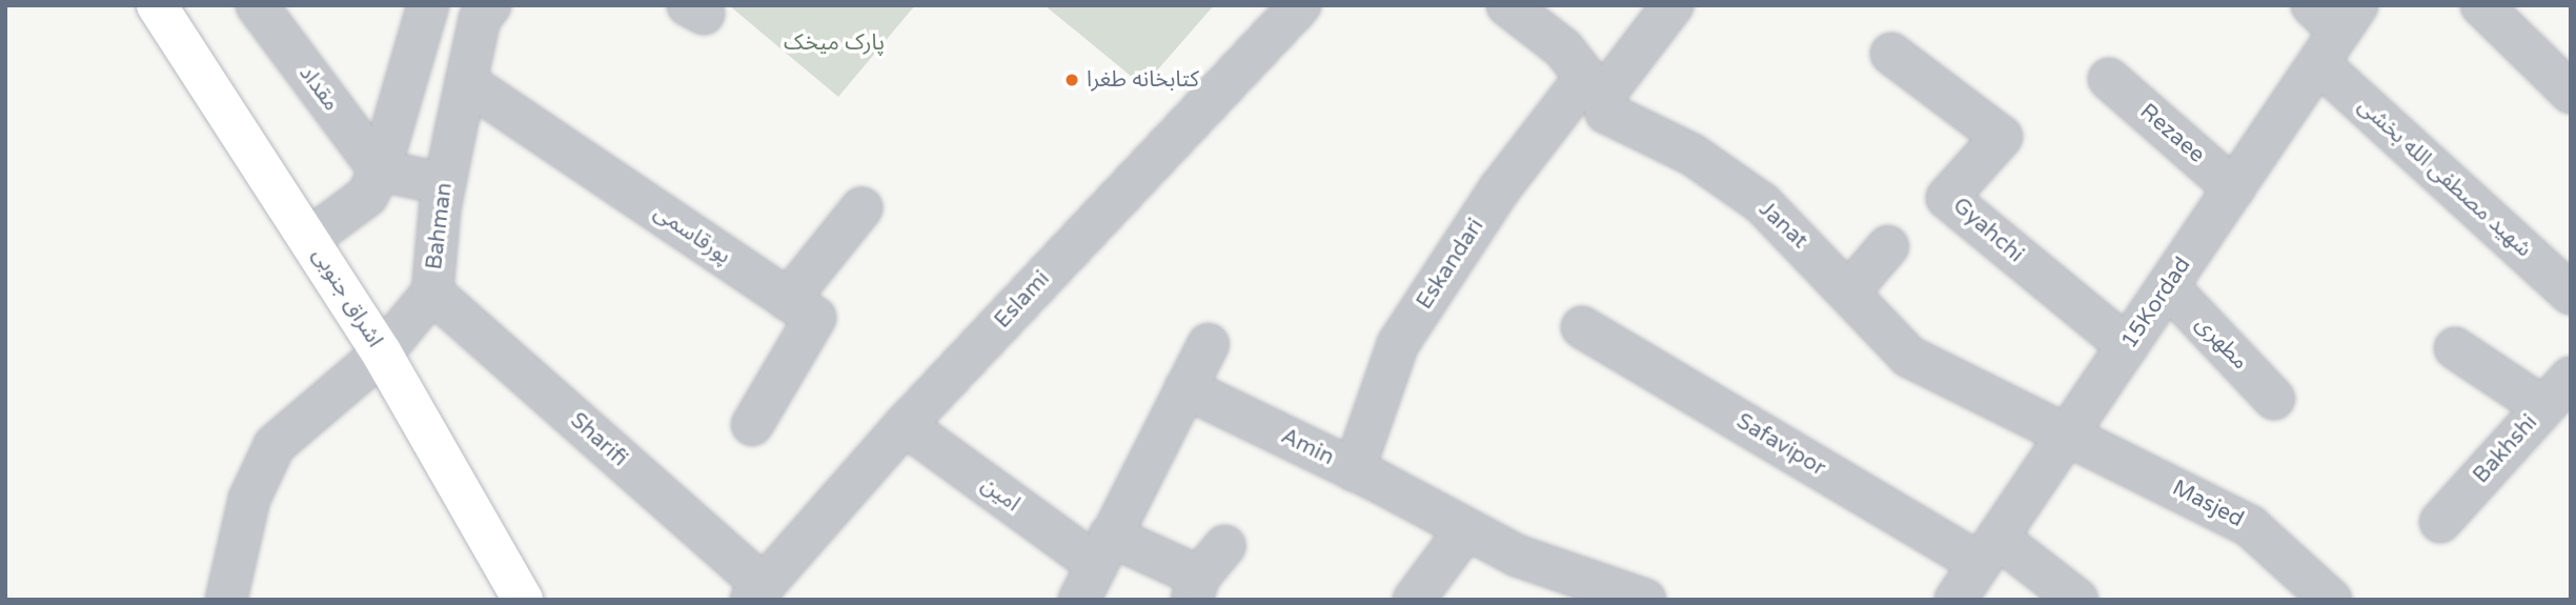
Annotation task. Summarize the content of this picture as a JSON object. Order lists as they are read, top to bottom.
{
  "streets": {
    "main road": ["اشراق جنوبی"],
    "street": [
      "مقداد",
      "Rezaee",
      "شهید مصطفی الله بخشی",
      "Janat",
      "Bahman",
      "Gyahchi",
      "پورقاسمی",
      "Eskandari",
      "Eslami",
      "15Kordad",
      "مطهری",
      "Sharifi",
      "Safavipor",
      "Amin",
      "Bakhshi",
      "امین",
      "Masjed"
    ]
  },
  "crossings": [
    ["Rezaee", "15Kordad"],
    ["شهید مصطفی الله بخشی", "15Kordad"],
    ["Janat", "Eskandari"],
    ["Janat", "15Kordad"],
    ["Janat", "Masjed"],
    ["Bahman", "پورقاسمی"],
    ["Bahman", "اشراق جنوبی"],
    ["Bahman", "Sharifi"],
    ["Gyahchi", "15Kordad"],
    ["Eskandari", "Amin"],
    ["Eslami", "Sharifi"],
    ["Eslami", "امین"],
    ["15Kordad", "مطهری"],
    ["15Kordad", "Safavipor"],
    ["15Kordad", "Masjed"]
  ],
  "parks": ["پارک میخک"],
  "places": ["کتابخانه طغرا"]
}
